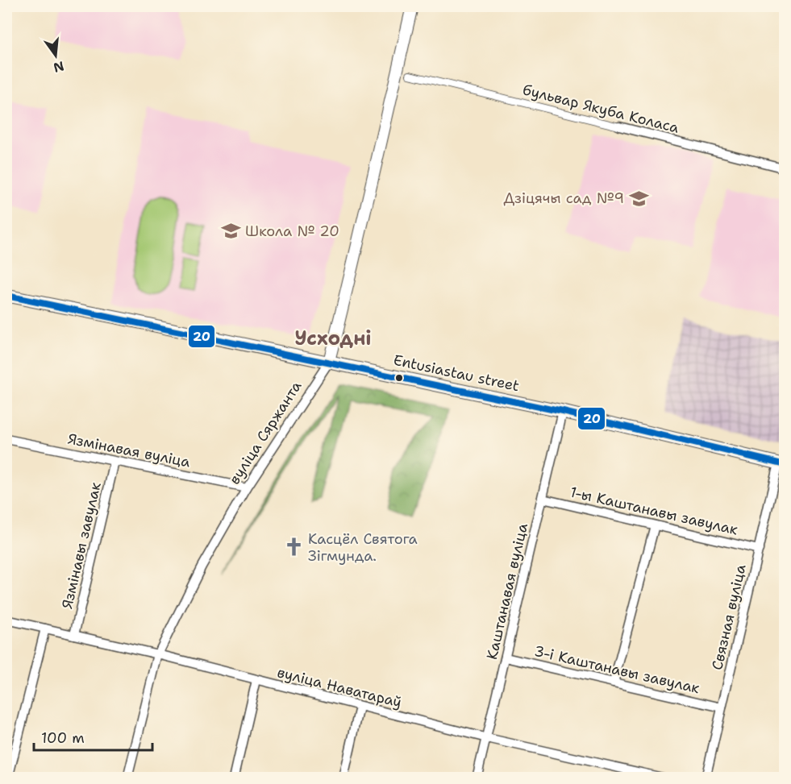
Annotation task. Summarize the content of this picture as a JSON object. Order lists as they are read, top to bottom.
{
  "streets": {
    "main road": ["Entusiastau street"],
    "street": [
      "бульвар Якуба Коласа",
      "вуліца Сяржанта",
      "Язмінавая вуліца",
      "1-ы Каштанавы завулак",
      "Язмінавы завулак",
      "Каштанавая вуліца",
      "Связная вуліца",
      "3-і Каштанавы завулак",
      "вуліца Наватараў"
    ]
  },
  "crossings": [
    ["Entusiastau street", "вуліца Сяржанта"],
    ["Entusiastau street", "Каштанавая вуліца"],
    ["Entusiastau street", "Связная вуліца"],
    ["вуліца Сяржанта", "Язмінавая вуліца"],
    ["вуліца Сяржанта", "вуліца Наватараў"],
    ["Язмінавая вуліца", "Язмінавы завулак"],
    ["1-ы Каштанавы завулак", "Каштанавая вуліца"],
    ["1-ы Каштанавы завулак", "Связная вуліца"],
    ["Язмінавы завулак", "вуліца Наватараў"],
    ["Каштанавая вуліца", "3-і Каштанавы завулак"],
    ["Каштанавая вуліца", "вуліца Наватараў"],
    ["Связная вуліца", "3-і Каштанавы завулак"]
  ],
  "districts": ["Усходні"],
  "places": {
    "school or university": ["Дзіцячы сад №9", "Школа № 20"],
    "church": ["Касцёл Святога Зігмунда."]
  },
  "lines": ["transit line 20"],
  "scale_bar": "100 m",
  "north": "bottom"
}
